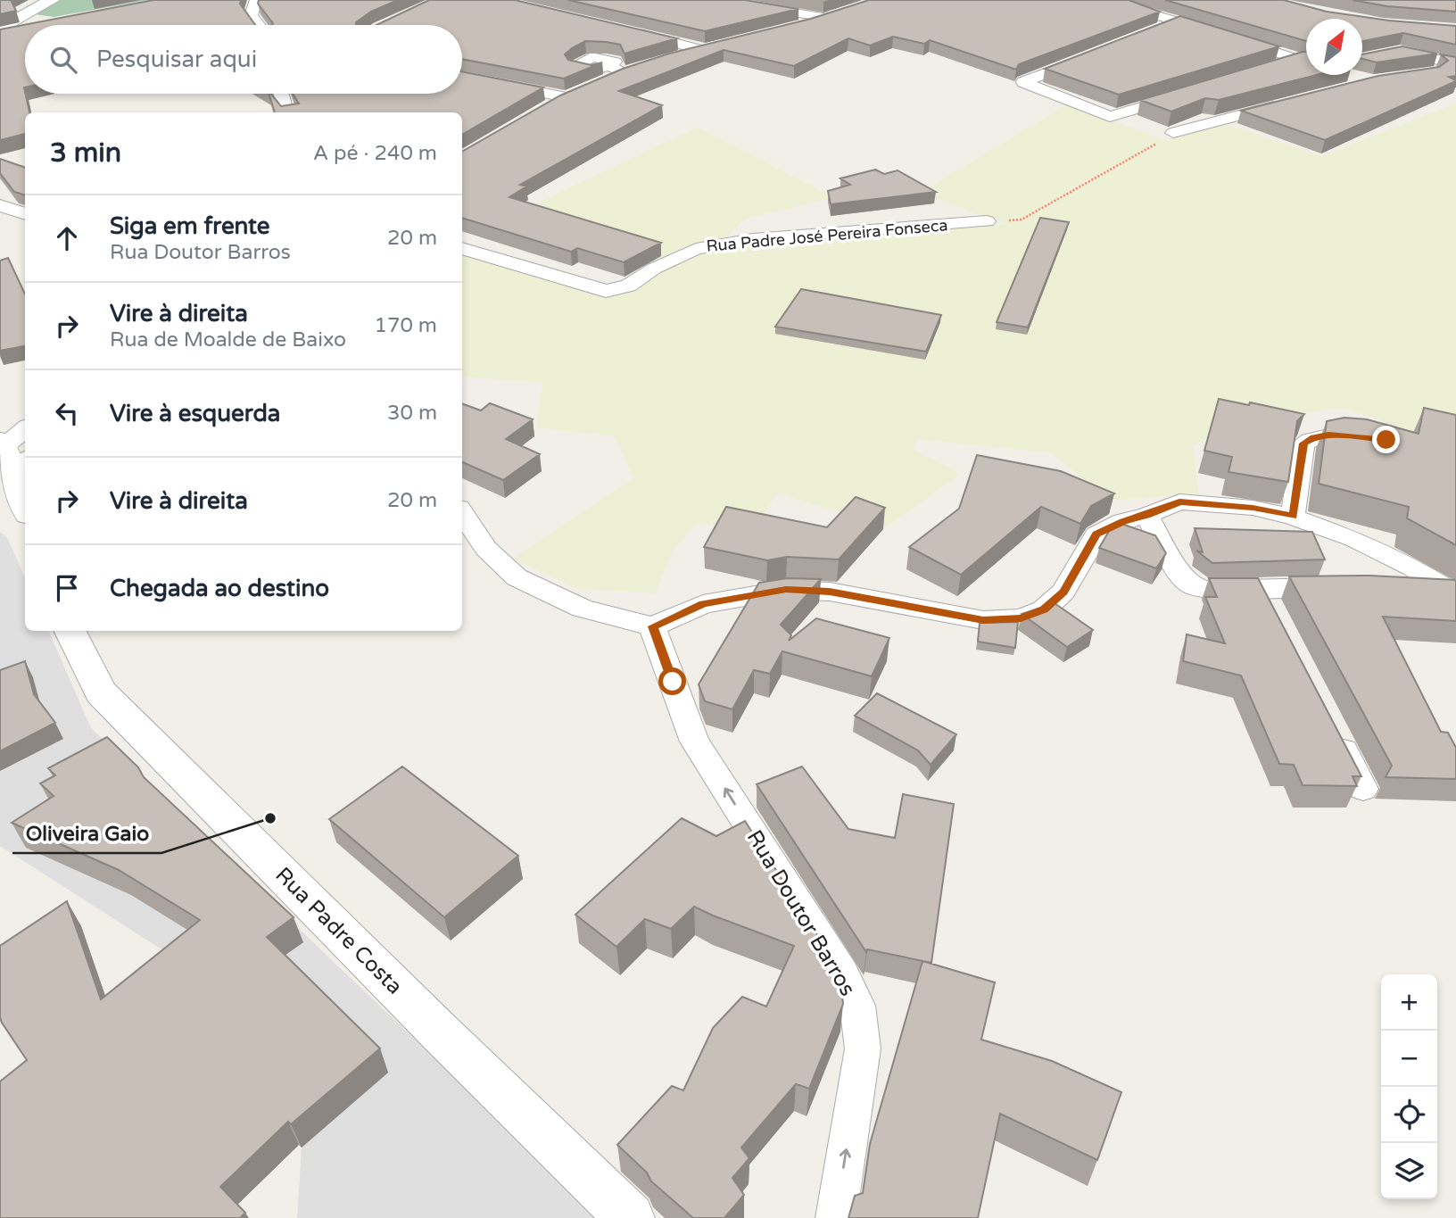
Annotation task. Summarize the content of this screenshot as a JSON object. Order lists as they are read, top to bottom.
{
  "streets": {
    "street": ["Rua Padre José Pereira Fonseca", "Rua Doutor Barros", "Rua Padre Costa"]
  },
  "one_way": ["Rua Doutor Barros"],
  "places": ["Oliveira Gaio"],
  "north": "top right",
  "page": {
    "search": "Pesquisar aqui",
    "heading": ["3 min", "A pé · 240 m"],
    "list": [
      ["Siga em frente", "Rua Doutor Barros", "20 m"],
      ["Vire à direita", "Rua de Moalde de Baixo", "170 m"],
      ["Vire à esquerda", "30 m"],
      ["Vire à direita", "20 m"],
      "Chegada ao destino"
    ],
    "map_buttons": ["+", "−"]
  }
}
